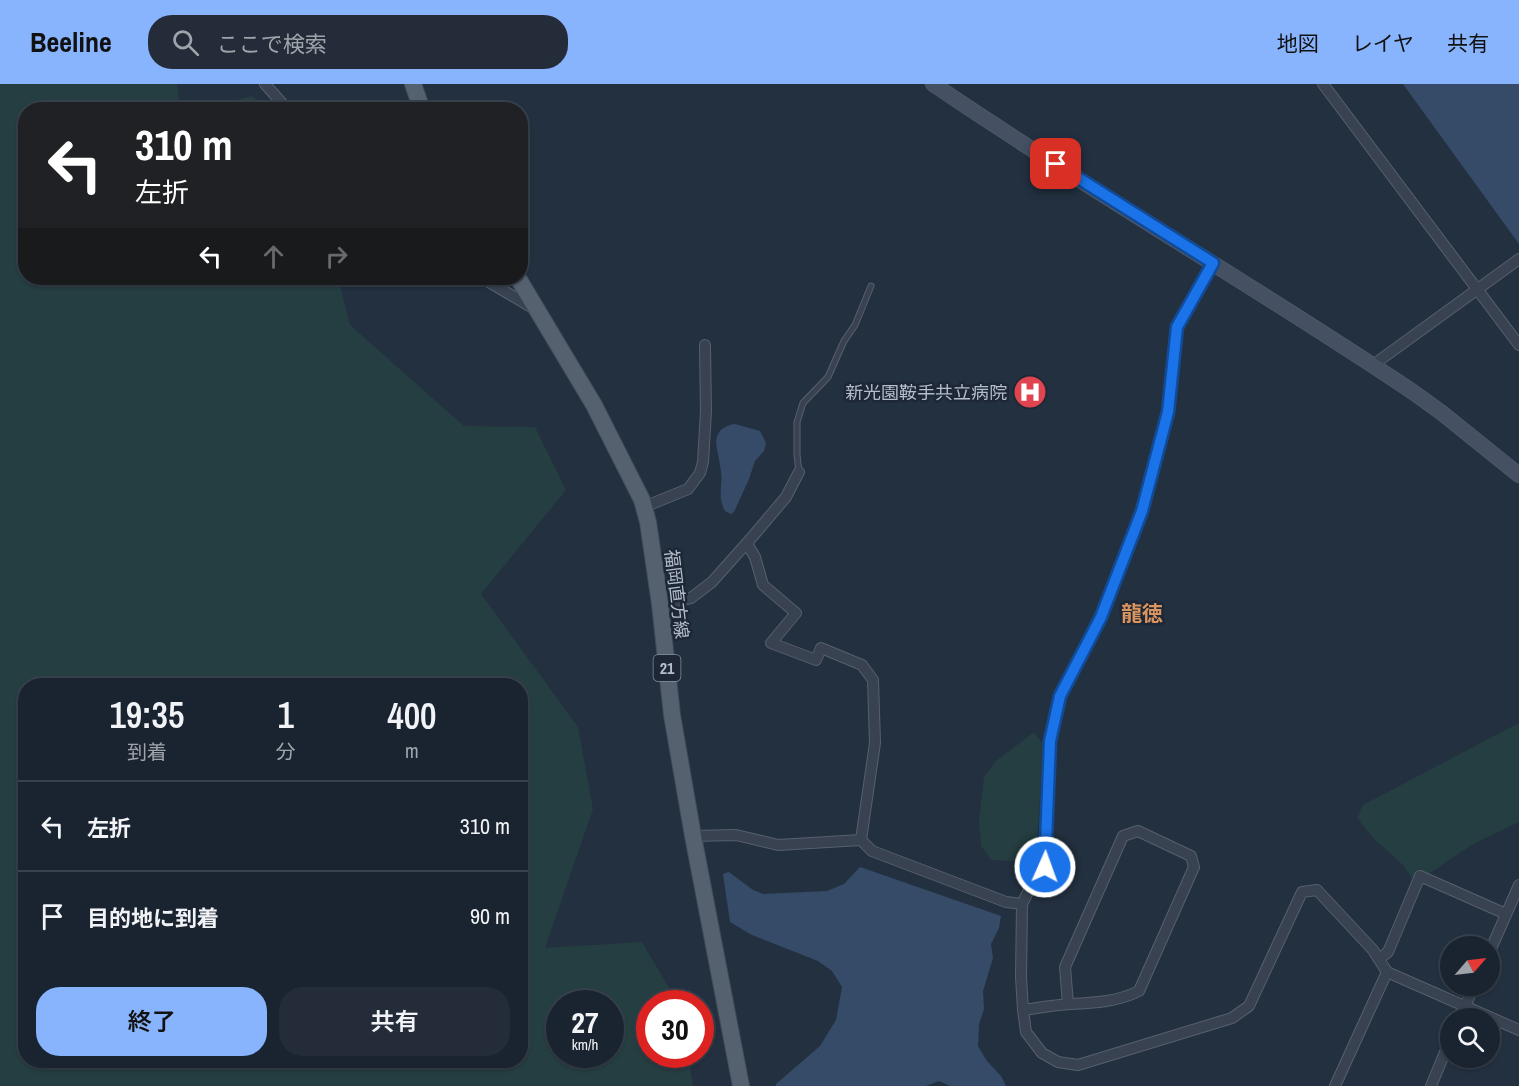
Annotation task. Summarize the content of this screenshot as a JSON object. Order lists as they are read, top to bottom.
{
  "streets": {
    "main road": ["福岡直方線", "21"]
  },
  "districts": ["龍徳"],
  "places": {
    "hospital": ["新光園鞍手共立病院"]
  },
  "north": "top right",
  "page": {
    "header": "Beeline",
    "search": "ここで検索",
    "nav": ["地図", "レイヤ", "共有"],
    "turn": ["310 m", "左折"],
    "eta": [
      "19:35",
      "到着",
      "1",
      "分",
      "400",
      "m"
    ],
    "list": [
      {
        "name": "左折",
        "value": "310 m"
      },
      {
        "name": "目的地に到着",
        "value": "90 m"
      }
    ],
    "buttons": ["終了", "共有"],
    "speed": "27 km/h",
    "limit": "30"
  }
}
